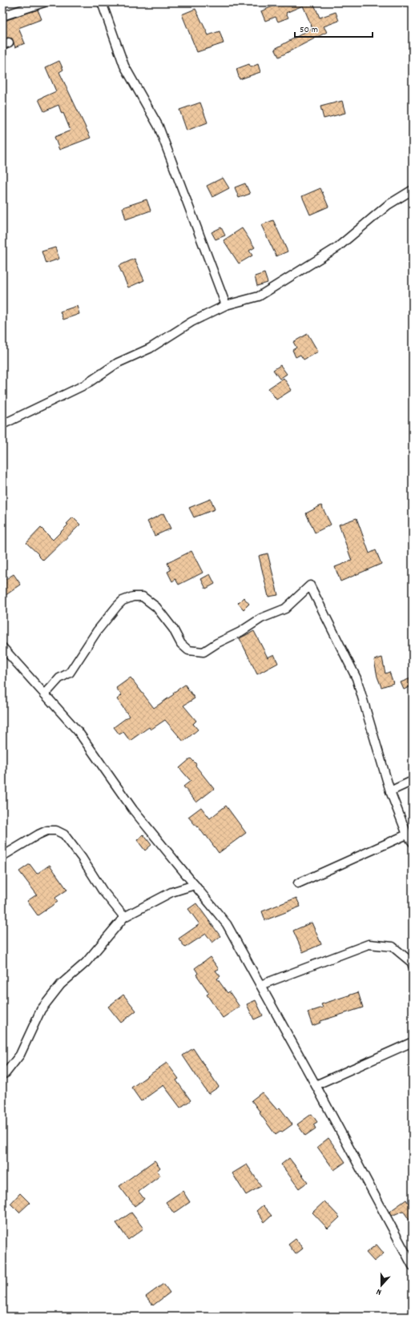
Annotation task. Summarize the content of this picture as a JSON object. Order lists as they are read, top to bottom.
{
  "scale_bar": "50 m",
  "north": "bottom"
}
